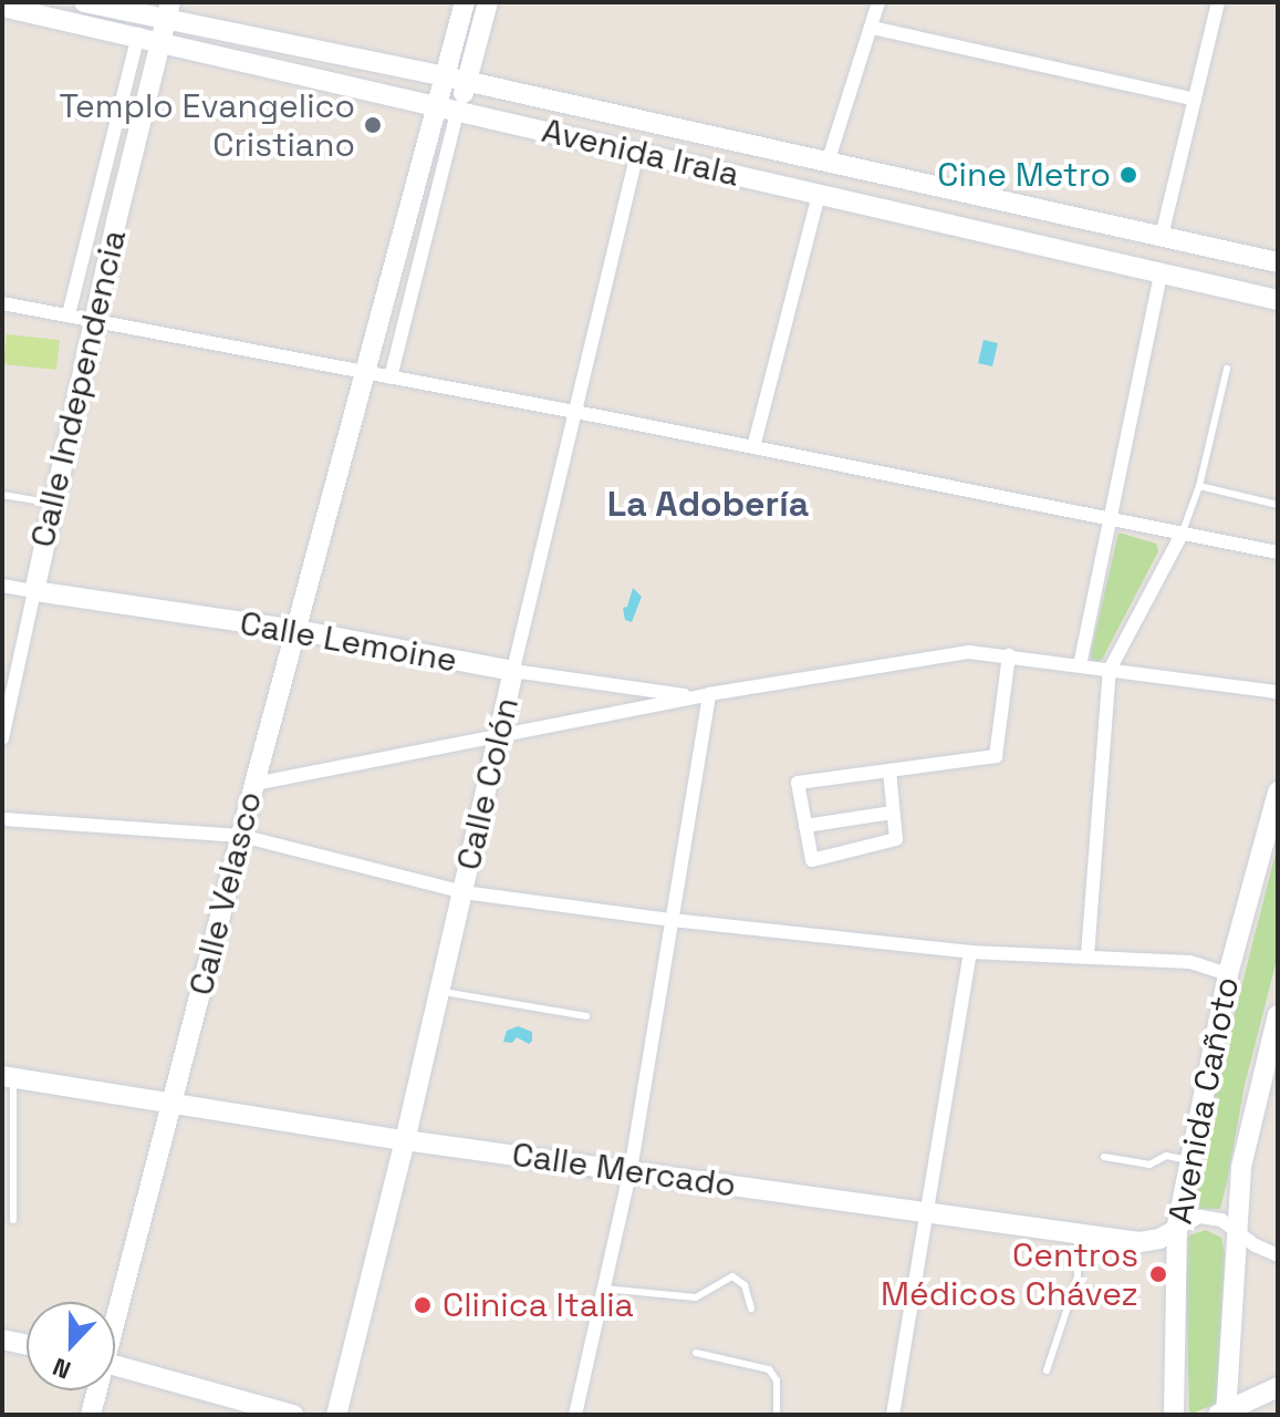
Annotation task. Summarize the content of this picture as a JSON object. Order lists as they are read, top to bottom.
{
  "streets": {
    "street": [
      "Avenida Irala",
      "Calle Independencia",
      "Calle Lemoine",
      "Calle Colón",
      "Calle Velasco",
      "Avenida Cañoto",
      "Calle Mercado"
    ]
  },
  "crossings": [
    ["Avenida Irala", "Calle Independencia"],
    ["Avenida Irala", "Calle Colón"],
    ["Avenida Irala", "Calle Velasco"],
    ["Calle Independencia", "Calle Lemoine"],
    ["Calle Lemoine", "Calle Colón"],
    ["Calle Lemoine", "Calle Velasco"],
    ["Calle Colón", "Calle Mercado"],
    ["Calle Velasco", "Calle Mercado"],
    ["Avenida Cañoto", "Calle Mercado"]
  ],
  "districts": ["La Adobería"],
  "places": [
    "Templo Evangelico Cristiano",
    "Cine Metro",
    "Centros Médicos Chávez",
    "Clinica Italia"
  ],
  "north": "bottom"
}
